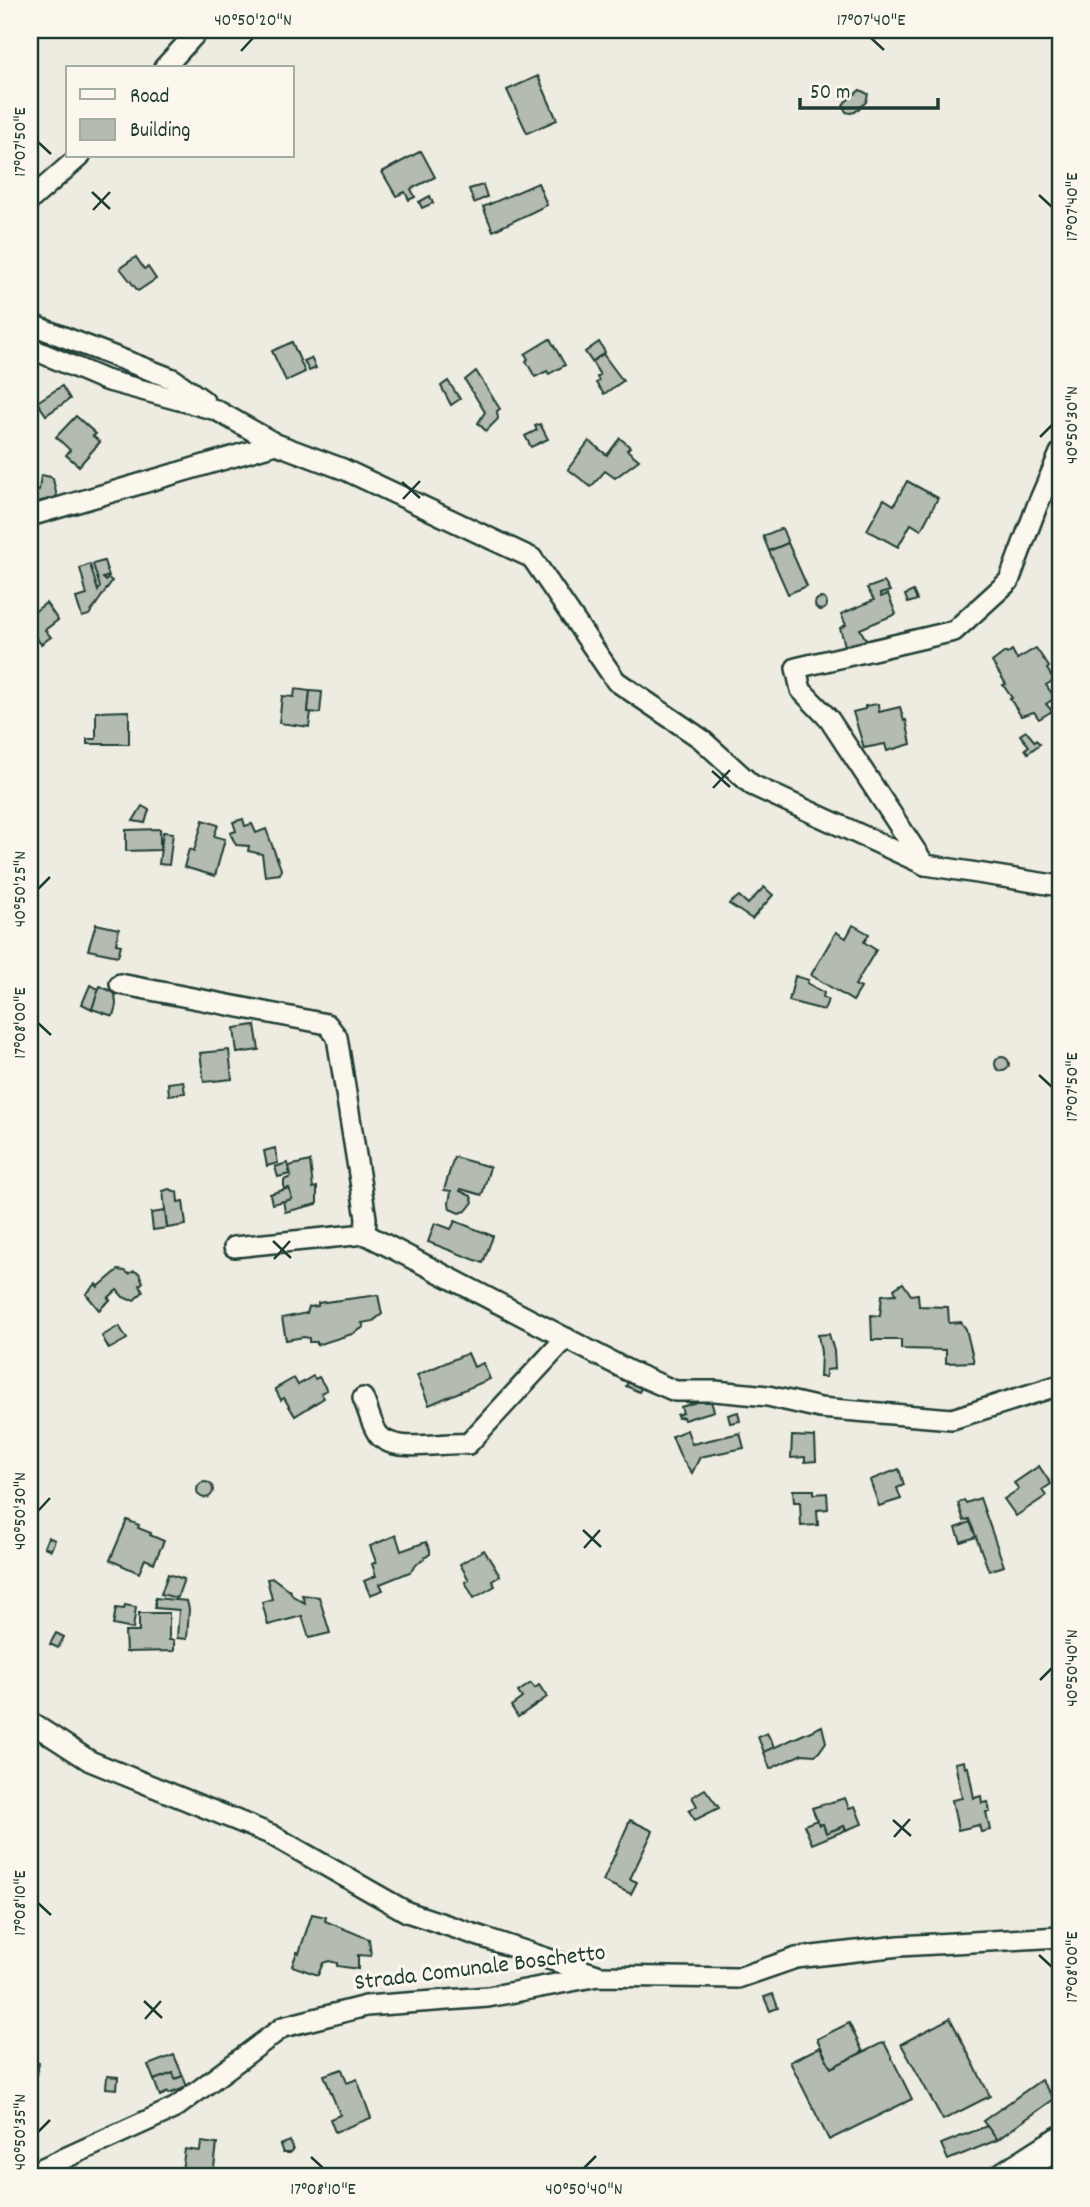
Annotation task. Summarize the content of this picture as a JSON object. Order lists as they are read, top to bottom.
{
  "streets": {
    "street": ["Strada Comunale Boschetto"]
  },
  "legend": ["Road", "Building"],
  "scale_bar": "50 m",
  "coordinates": [
    "40°50'20\"N",
    "17°07'40\"E",
    "17°07'50\"E",
    "40°50'30\"N",
    "40°50'25\"N",
    "17°08'00\"E",
    "40°50'40\"N",
    "17°08'10\"E",
    "40°50'35\"N"
  ]
}
